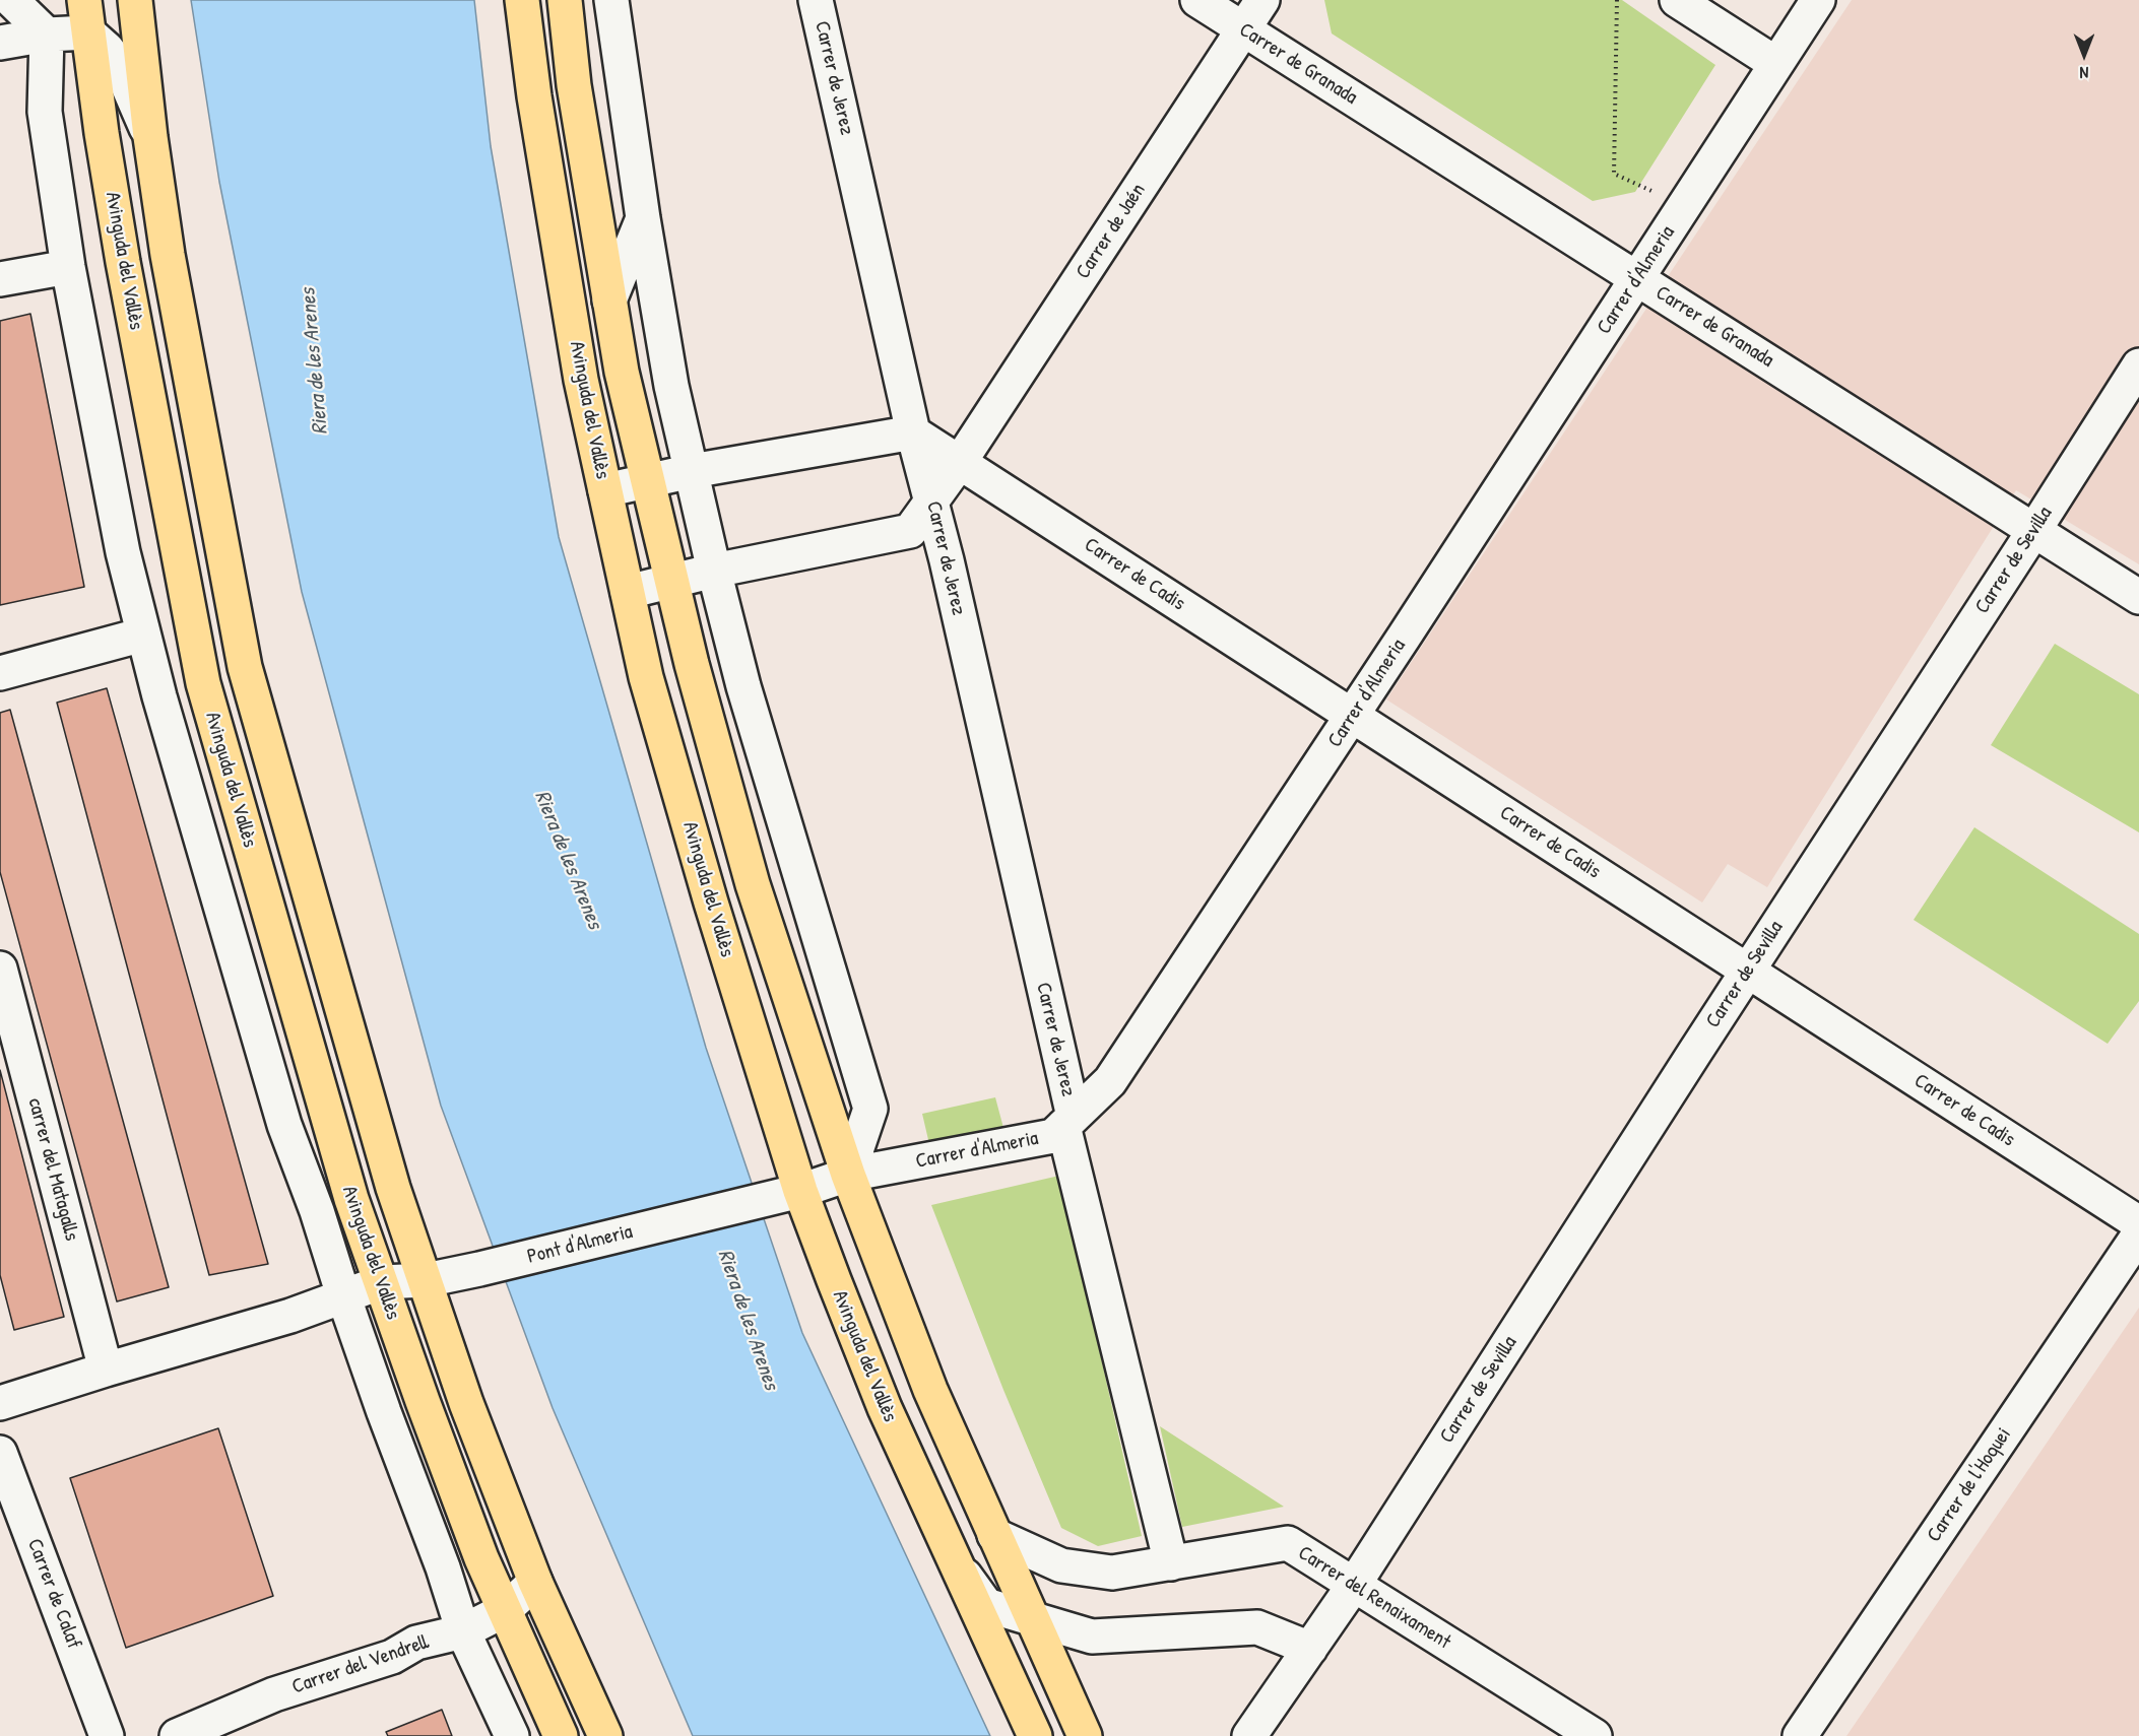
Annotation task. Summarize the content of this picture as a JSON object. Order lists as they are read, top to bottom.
{
  "streets": {
    "main road": ["Avinguda del Vallès"],
    "street": [
      "Carrer de Granada",
      "Carrer de Jerez",
      "Carrer de Jaén",
      "Carrer d'Almeria",
      "Carrer de Sevilla",
      "Carrer de Cadis",
      "carrer del Matagalls",
      "Pont d'Almeria",
      "Carrer de l'Hoquei",
      "Carrer de Calaf",
      "Carrer del Renaixament",
      "Carrer del Vendrell"
    ]
  },
  "crossings": [
    ["Carrer de Granada", "Carrer de Jaén"],
    ["Carrer de Granada", "Carrer d'Almeria"],
    ["Carrer de Granada", "Carrer de Sevilla"],
    ["Carrer de Jerez", "Carrer d'Almeria"],
    ["Carrer de Jerez", "Carrer de Cadis"],
    ["Carrer de Jerez", "Carrer del Renaixament"],
    ["Carrer de Jaén", "Carrer de Cadis"],
    ["Avinguda del Vallès", "Carrer d'Almeria"],
    ["Avinguda del Vallès", "Pont d'Almeria"],
    ["Avinguda del Vallès", "Carrer del Renaixament"],
    ["Avinguda del Vallès", "Carrer del Vendrell"],
    ["Carrer d'Almeria", "Carrer de Cadis"],
    ["Carrer d'Almeria", "Pont d'Almeria"],
    ["Carrer de Sevilla", "Carrer de Cadis"],
    ["Carrer de Sevilla", "Carrer del Renaixament"]
  ],
  "water": ["Riera de les Arenes"],
  "north": "bottom"
}
